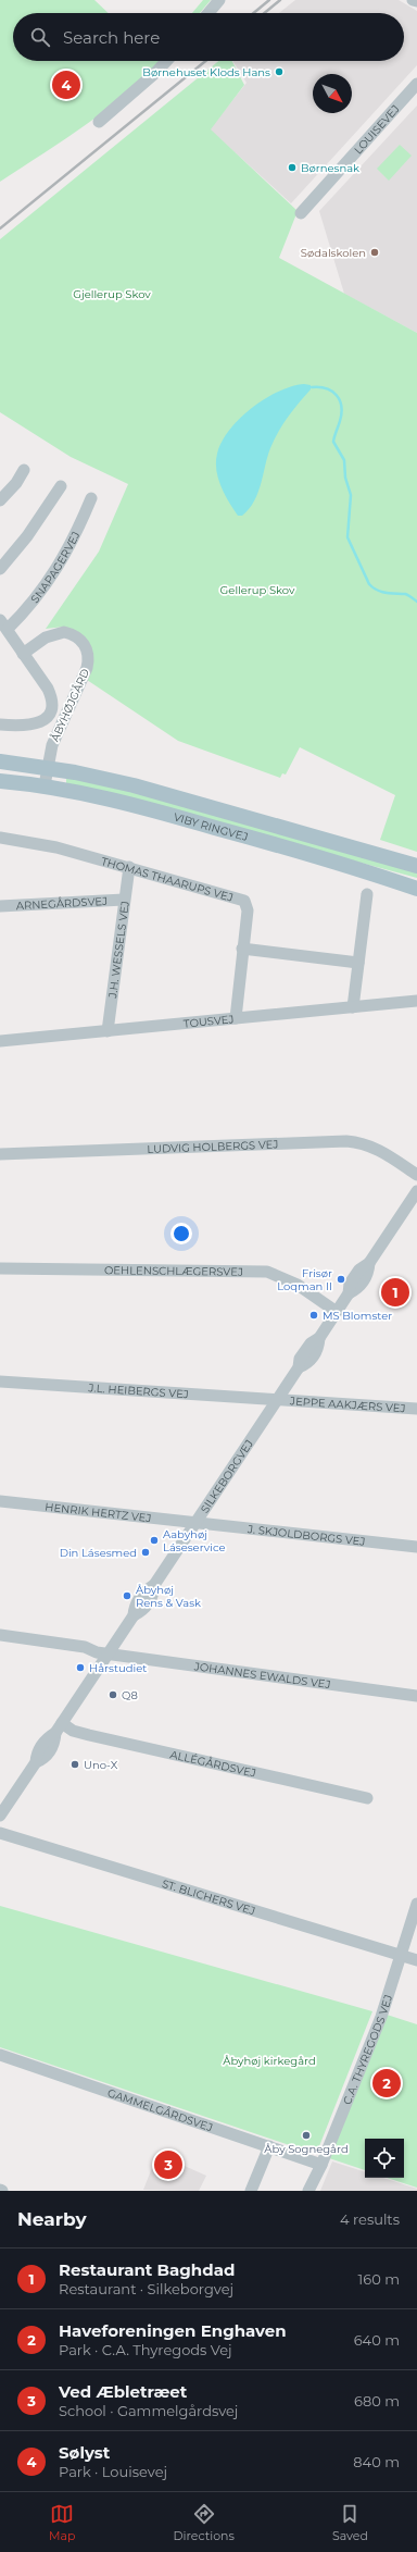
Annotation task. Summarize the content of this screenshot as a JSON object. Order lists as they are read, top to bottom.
{
  "streets": {
    "main road": ["VIBY RINGVEJ"],
    "street": [
      "LOUISEVEJ",
      "SNAPAGERVEJ",
      "ÅBYHØJGÅRD",
      "THOMAS THAARUPS VEJ",
      "ARNEGÅRDSVEJ",
      "J.H. WESSELS VEJ",
      "TOUSVEJ",
      "LUDVIG HOLBERGS VEJ",
      "OEHLENSCHLÆGERSVEJ",
      "J.L. HEIBERGS VEJ",
      "JEPPE AAKJÆRS VEJ",
      "SILKEBORGVEJ",
      "HENRIK HERTZ VEJ",
      "J. SKJOLDBORGS VEJ",
      "JOHANNES EWALDS VEJ",
      "ALLÉGÅRDSVEJ",
      "ST. BLICHERS VEJ",
      "C.A. THYREGODS VEJ",
      "GAMMELGÅRDSVEJ"
    ]
  },
  "crossings": [
    ["SNAPAGERVEJ", "ÅBYHØJGÅRD"],
    ["ÅBYHØJGÅRD", "VIBY RINGVEJ"],
    ["THOMAS THAARUPS VEJ", "J.H. WESSELS VEJ"],
    ["THOMAS THAARUPS VEJ", "TOUSVEJ"],
    ["ARNEGÅRDSVEJ", "J.H. WESSELS VEJ"],
    ["J.H. WESSELS VEJ", "TOUSVEJ"],
    ["OEHLENSCHLÆGERSVEJ", "SILKEBORGVEJ"],
    ["J.L. HEIBERGS VEJ", "JEPPE AAKJÆRS VEJ"],
    ["J.L. HEIBERGS VEJ", "SILKEBORGVEJ"],
    ["JEPPE AAKJÆRS VEJ", "SILKEBORGVEJ"],
    ["SILKEBORGVEJ", "HENRIK HERTZ VEJ"],
    ["SILKEBORGVEJ", "J. SKJOLDBORGS VEJ"],
    ["SILKEBORGVEJ", "JOHANNES EWALDS VEJ"],
    ["SILKEBORGVEJ", "ALLÉGÅRDSVEJ"],
    ["HENRIK HERTZ VEJ", "J. SKJOLDBORGS VEJ"],
    ["ST. BLICHERS VEJ", "C.A. THYREGODS VEJ"],
    ["C.A. THYREGODS VEJ", "GAMMELGÅRDSVEJ"]
  ],
  "parks": ["Gjellerup Skov", "Gellerup Skov", "Åbyhøj kirkegård"],
  "places": [
    "Børnehuset Klods Hans",
    "Børnesnak",
    "Sødalskolen",
    "Frisør Loqman II",
    "MS Blomster",
    "Aabyhøj Láseservice",
    "Din Lásesmed",
    "Åbyhøj Rens & Vask",
    "Hårstudiet",
    "Q8",
    "Uno-X",
    "Åby Sognegård"
  ],
  "north": "bottom right",
  "page": {
    "search": "Search here",
    "pins": [
      "4",
      "1",
      "2",
      "3"
    ],
    "heading": ["Nearby", "4 results"],
    "list": [
      {
        "mark": "1",
        "name": "Restaurant Baghdad",
        "note": "Restaurant · Silkeborgvej",
        "value": "160 m"
      },
      {
        "mark": "2",
        "name": "Haveforeningen Enghaven",
        "note": "Park · C.A. Thyregods Vej",
        "value": "640 m"
      },
      {
        "mark": "3",
        "name": "Ved Æbletræet",
        "note": "School · Gammelgårdsvej",
        "value": "680 m"
      },
      {
        "mark": "4",
        "name": "Sølyst",
        "note": "Park · Louisevej",
        "value": "840 m"
      }
    ],
    "nav": ["Map", "Directions", "Saved"]
  }
}
